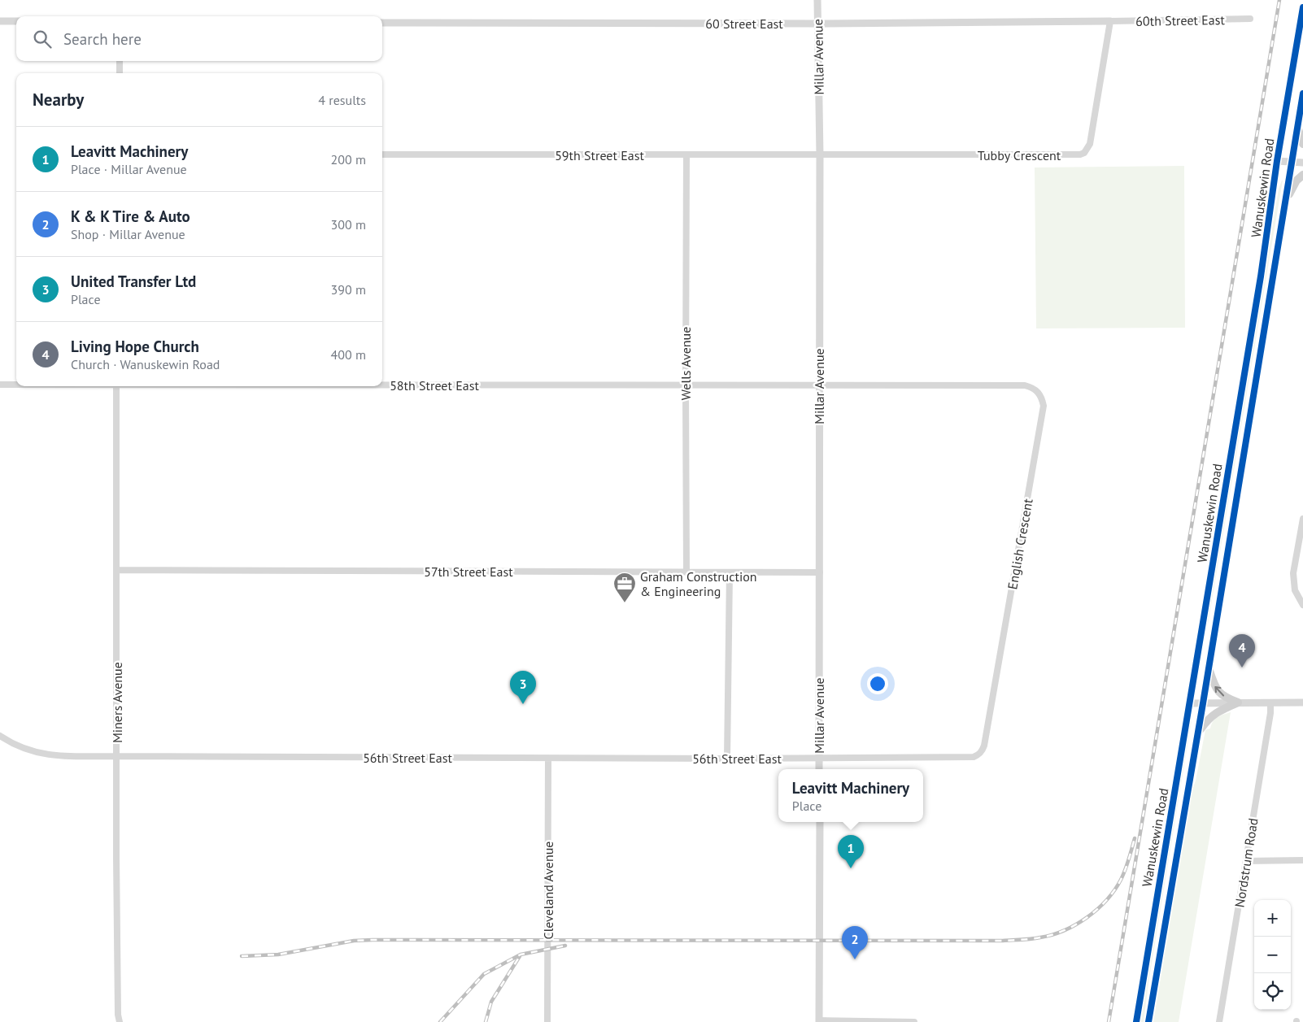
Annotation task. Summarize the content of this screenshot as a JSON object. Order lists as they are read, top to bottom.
{
  "streets": {
    "main road": ["Wanuskewin Road"],
    "street": [
      "60th Street East",
      "60 Street East",
      "Millar Avenue",
      "59th Street East",
      "Tubby Crescent",
      "Wells Avenue",
      "58th Street East",
      "English Crescent",
      "57th Street East",
      "Miners Avenue",
      "56th Street East",
      "Nordstrum Road",
      "Cleveland Avenue"
    ]
  },
  "crossings": [
    ["60th Street East", "60 Street East"],
    ["60th Street East", "Tubby Crescent"],
    ["60 Street East", "Millar Avenue"],
    ["60 Street East", "Tubby Crescent"],
    ["Millar Avenue", "59th Street East"],
    ["Millar Avenue", "Tubby Crescent"],
    ["Millar Avenue", "58th Street East"],
    ["Millar Avenue", "English Crescent"],
    ["Millar Avenue", "57th Street East"],
    ["Millar Avenue", "56th Street East"],
    ["59th Street East", "Tubby Crescent"],
    ["59th Street East", "Wells Avenue"],
    ["Wells Avenue", "58th Street East"],
    ["Wells Avenue", "57th Street East"],
    ["58th Street East", "English Crescent"],
    ["English Crescent", "56th Street East"],
    ["57th Street East", "Miners Avenue"],
    ["Miners Avenue", "56th Street East"],
    ["56th Street East", "Cleveland Avenue"]
  ],
  "places": {
    "office": ["Graham Construction & Engineering"]
  },
  "page": {
    "search": "Search here",
    "heading": ["Nearby", "4 results"],
    "list": [
      {
        "mark": "1",
        "name": "Leavitt Machinery",
        "note": "Place · Millar Avenue",
        "value": "200 m"
      },
      {
        "mark": "2",
        "name": "K & K Tire & Auto",
        "note": "Shop · Millar Avenue",
        "value": "300 m"
      },
      {
        "mark": "3",
        "name": "United Transfer Ltd",
        "note": "Place",
        "value": "390 m"
      },
      {
        "mark": "4",
        "name": "Living Hope Church",
        "note": "Church · Wanuskewin Road",
        "value": "400 m"
      }
    ],
    "pins": [
      "4",
      "3",
      "1",
      "2"
    ],
    "popup": ["Leavitt Machinery", "Place"],
    "map_buttons": ["+", "−"]
  }
}
